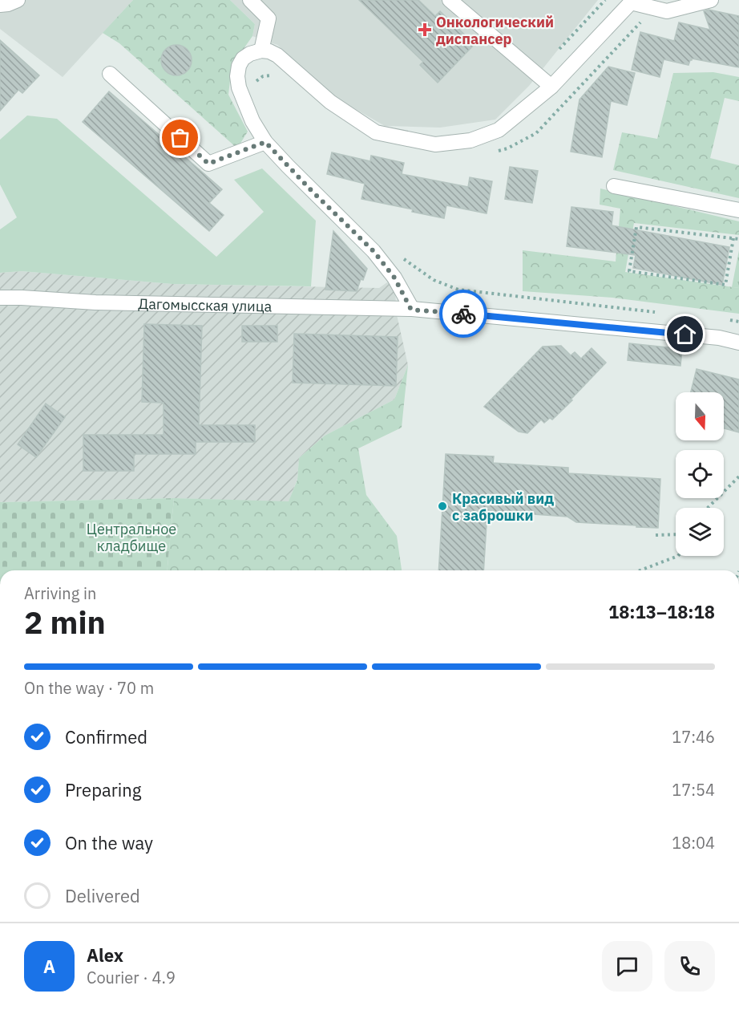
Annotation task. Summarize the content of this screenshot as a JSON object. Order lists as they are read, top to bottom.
{
  "streets": {
    "street": ["Дагомысская улица"]
  },
  "parks": ["Центральное кладбище"],
  "places": {
    "health": ["Онкологический диспансер"],
    "other": ["Красивый вид с заброшки"]
  },
  "north": "bottom",
  "page": {
    "heading": ["2 min", "Arriving in", "18:13–18:18"],
    "panel": ["Alex", "Courier · 4.9"],
    "bar": "On the way · 70 m",
    "list": [
      ["Confirmed", "17:46"],
      ["Preparing", "17:54"],
      ["On the way", "18:04"],
      "Delivered"
    ],
    "round": "A"
  }
}
